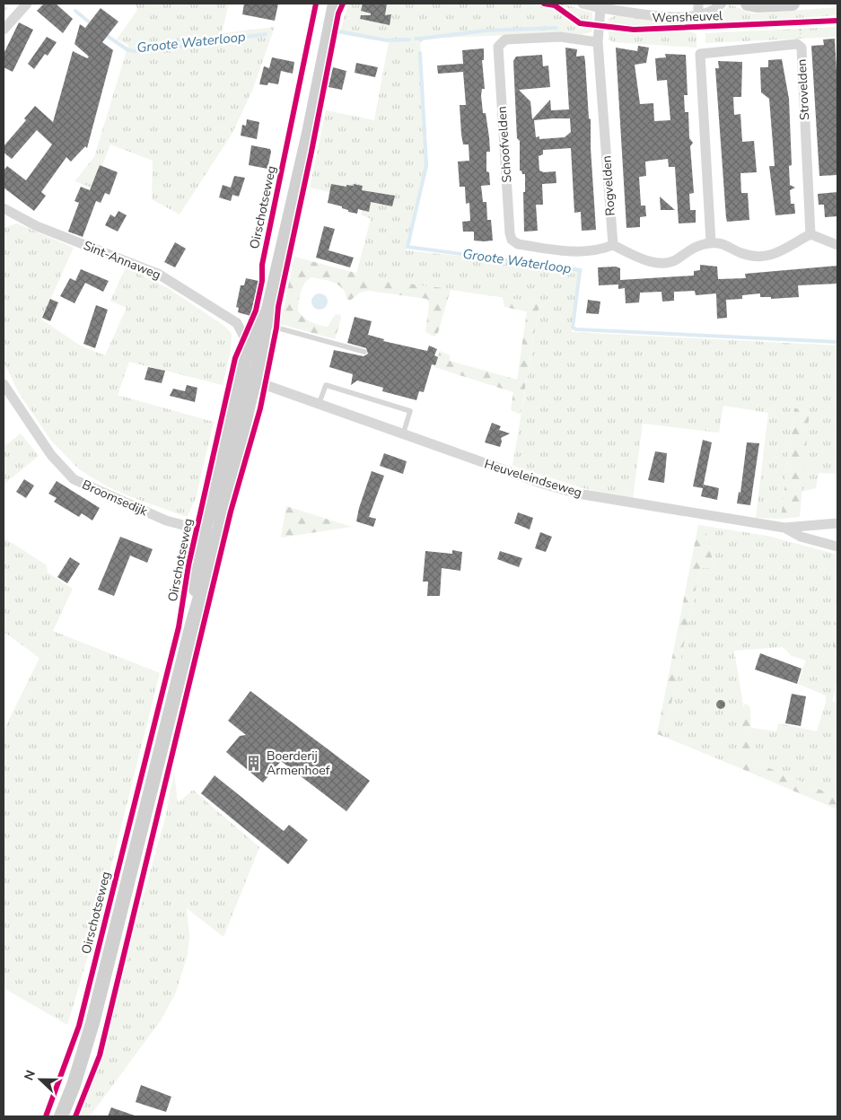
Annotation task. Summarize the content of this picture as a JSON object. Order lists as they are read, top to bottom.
{
  "streets": {
    "main road": ["Oirschotseweg"],
    "street": [
      "Strovelden",
      "Schoofvelden",
      "Rogvelden",
      "Sint-Annaweg",
      "Heuveleindseweg",
      "Broomsedijk"
    ],
    "cycle path": ["Wensheuvel"]
  },
  "crossings": [
    ["Schoofvelden", "Rogvelden"],
    ["Oirschotseweg", "Sint-Annaweg"],
    ["Oirschotseweg", "Heuveleindseweg"],
    ["Oirschotseweg", "Broomsedijk"]
  ],
  "water": ["Groote Waterloop"],
  "places": {
    "building": ["Boerderij Armenhoef"]
  },
  "north": "left"
}
